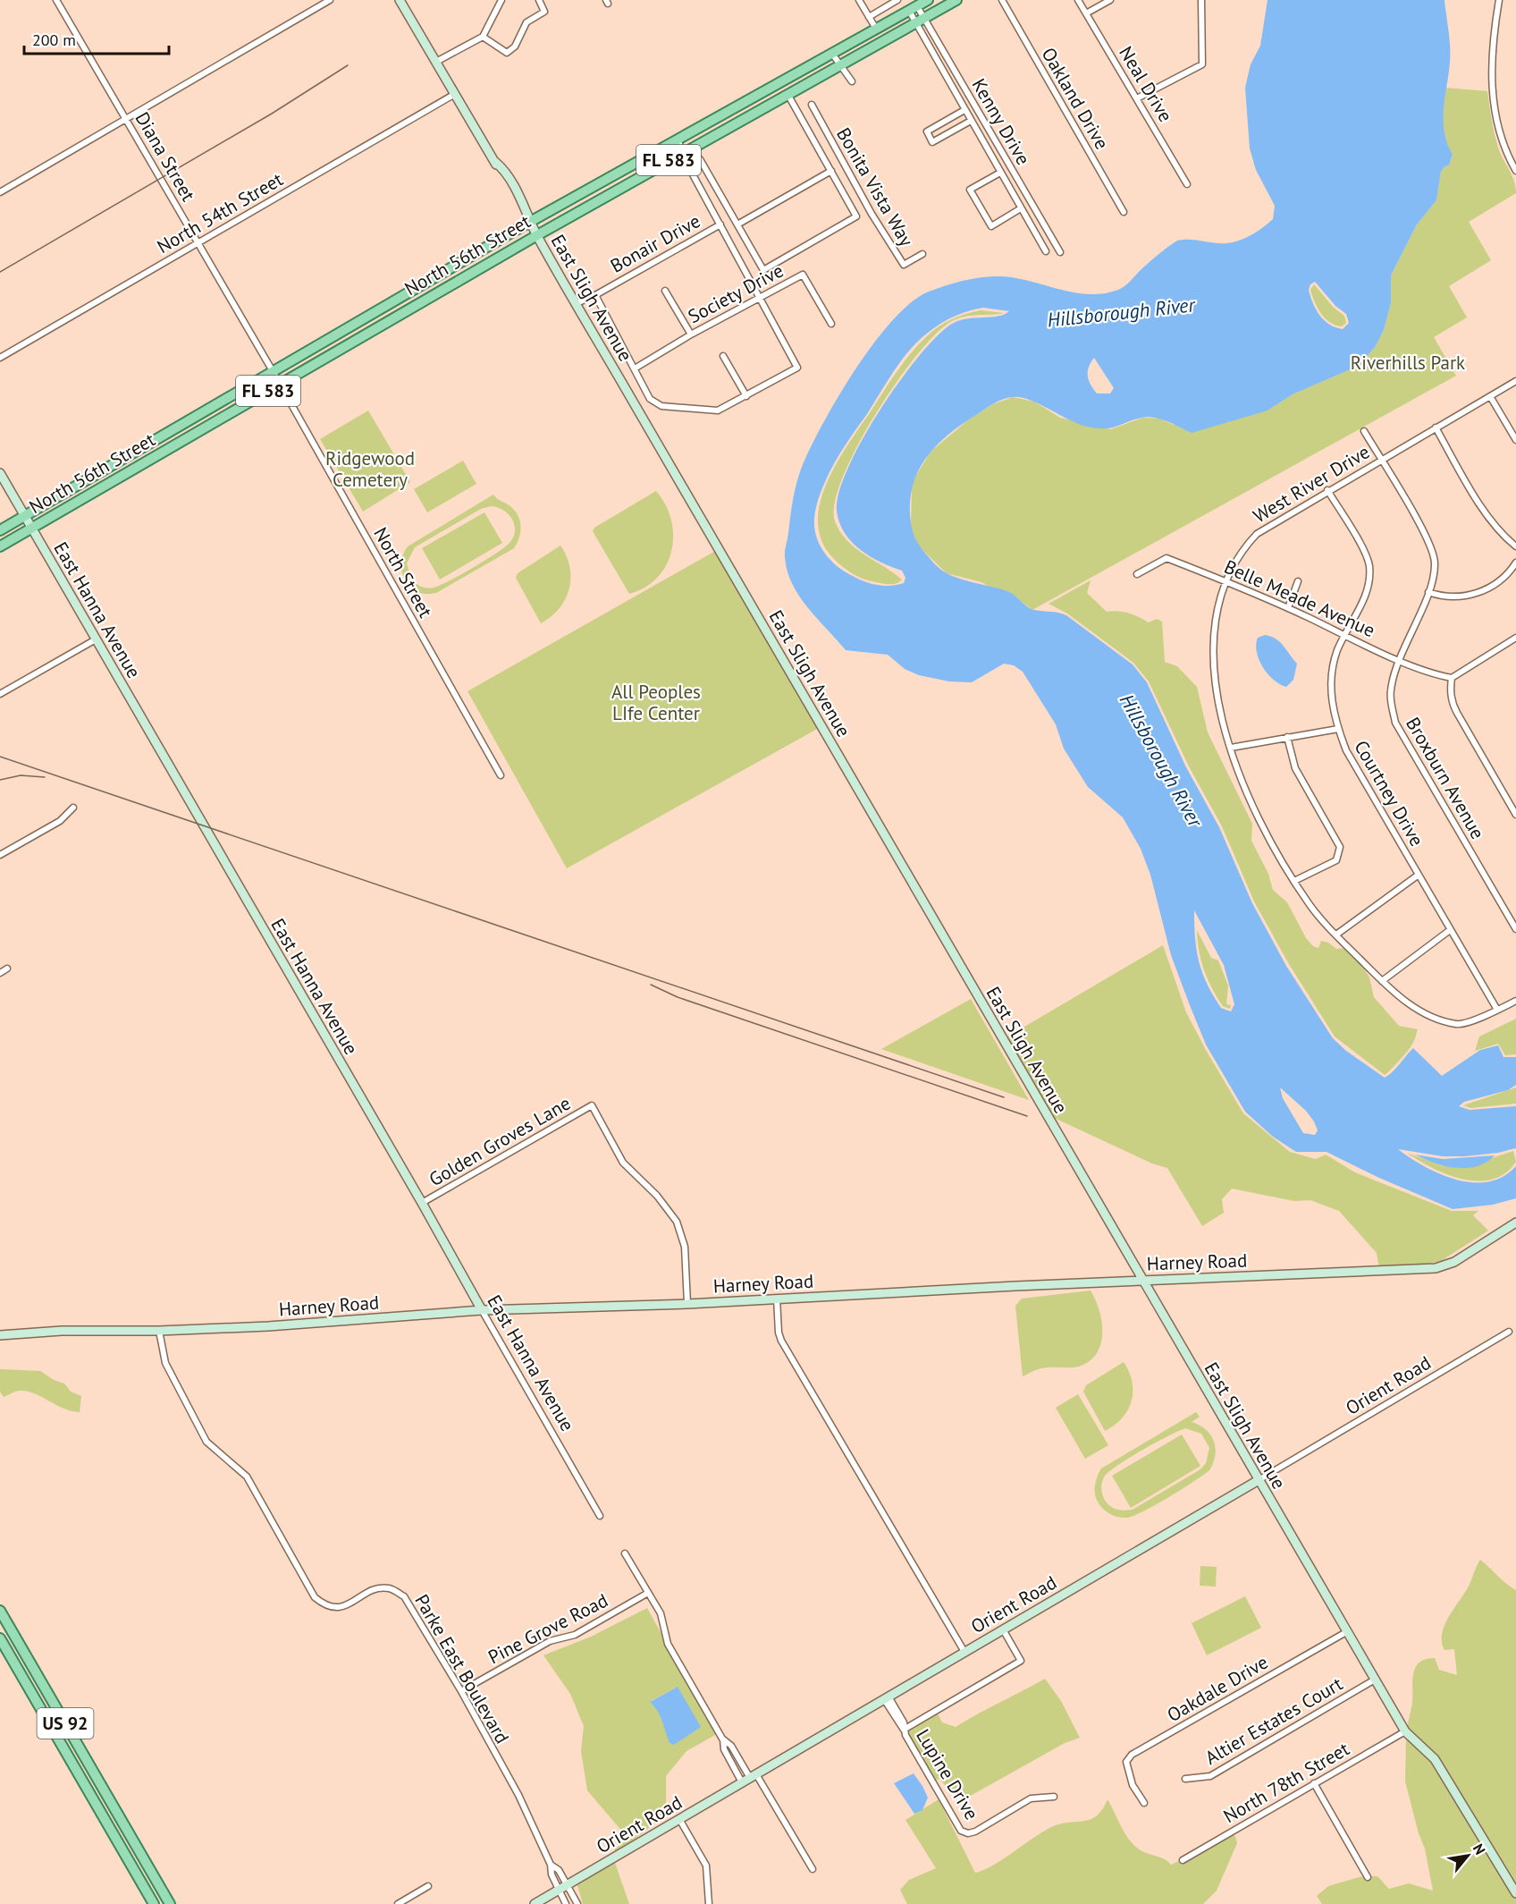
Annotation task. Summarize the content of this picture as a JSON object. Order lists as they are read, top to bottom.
{
  "streets": {
    "main road": ["FL 583", "North 56th Street", "US 92"],
    "street": [
      "Neal Drive",
      "Oakland Drive",
      "Kenny Drive",
      "Diana Street",
      "Bonita Vista Way",
      "North 54th Street",
      "Bonair Drive",
      "Society Drive",
      "East Sligh Avenue",
      "West River Drive",
      "North Street",
      "Belle Meade Avenue",
      "East Hanna Avenue",
      "Broxburn Avenue",
      "Courtney Drive",
      "Golden Groves Lane",
      "Harney Road",
      "Orient Road",
      "Pine Grove Road",
      "Parke East Boulevard",
      "Oakdale Drive",
      "Altier Estates Court",
      "Lupine Drive",
      "North 78th Street"
    ]
  },
  "crossings": [
    ["Kenny Drive", "North 56th Street"],
    ["Diana Street", "North 54th Street"],
    ["Diana Street", "North 56th Street"],
    ["Diana Street", "North Street"],
    ["North 54th Street", "East Sligh Avenue"],
    ["Bonair Drive", "East Sligh Avenue"],
    ["North 56th Street", "East Sligh Avenue"],
    ["North 56th Street", "North Street"],
    ["North 56th Street", "East Hanna Avenue"],
    ["East Sligh Avenue", "Harney Road"],
    ["East Sligh Avenue", "Orient Road"],
    ["East Sligh Avenue", "Oakdale Drive"],
    ["East Sligh Avenue", "Altier Estates Court"],
    ["East Sligh Avenue", "North 78th Street"],
    ["West River Drive", "Belle Meade Avenue"],
    ["West River Drive", "Broxburn Avenue"],
    ["West River Drive", "Courtney Drive"],
    ["Belle Meade Avenue", "Broxburn Avenue"],
    ["Belle Meade Avenue", "Courtney Drive"],
    ["East Hanna Avenue", "Golden Groves Lane"],
    ["East Hanna Avenue", "Harney Road"],
    ["Golden Groves Lane", "Harney Road"],
    ["Harney Road", "Parke East Boulevard"],
    ["Orient Road", "Parke East Boulevard"],
    ["Pine Grove Road", "Parke East Boulevard"]
  ],
  "water": ["Hillsborough River"],
  "parks": ["Riverhills Park", "Ridgewood Cemetery", "All Peoples LIfe Center"],
  "scale_bar": "200 m",
  "north": "top right"
}
